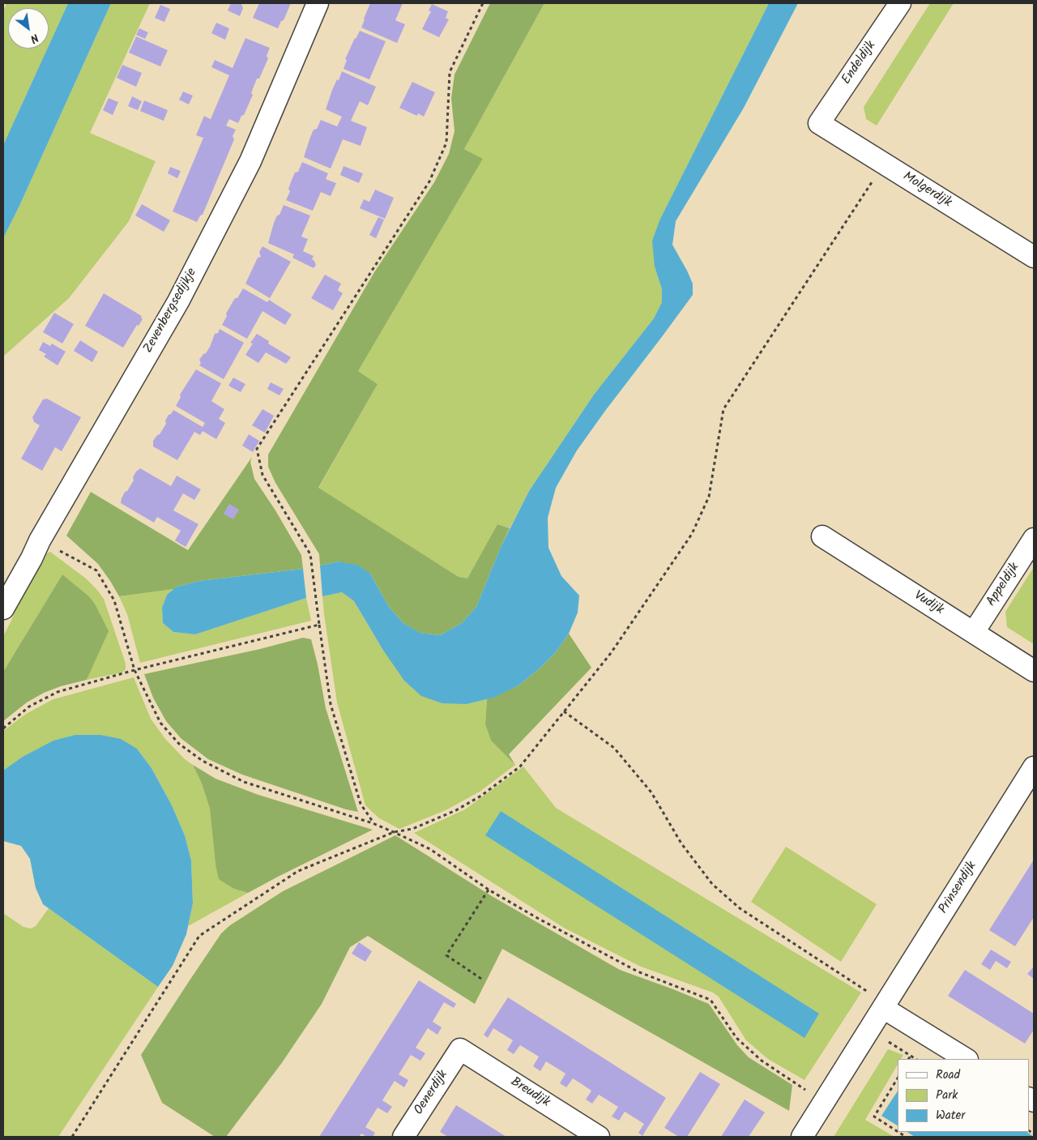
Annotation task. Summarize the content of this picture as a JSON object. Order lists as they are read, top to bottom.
{
  "streets": {
    "street": [
      "Endeldijk",
      "Molgerdijk",
      "Zevenbergsedijkje",
      "Appeldijk",
      "Vudijk",
      "Prinsendijk",
      "Oenerdijk",
      "Breudijk"
    ]
  },
  "crossings": [
    ["Endeldijk", "Molgerdijk"],
    ["Appeldijk", "Vudijk"],
    ["Oenerdijk", "Breudijk"]
  ],
  "legend": ["Road", "Park", "Water"],
  "north": "bottom right"
}
